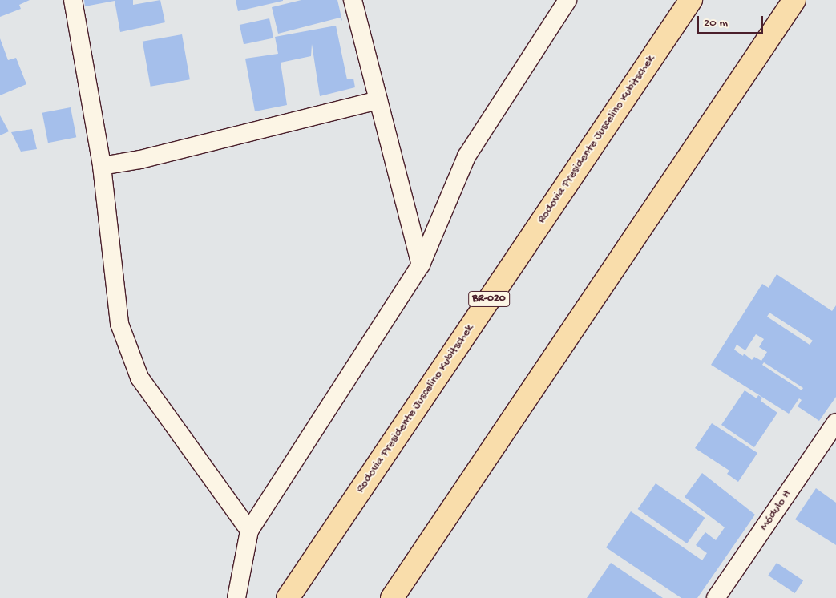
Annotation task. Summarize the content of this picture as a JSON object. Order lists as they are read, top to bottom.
{
  "streets": {
    "highway": ["Rodovia Presidente Juscelino Kubitschek", "BR-020"],
    "street": ["Módulo H"]
  },
  "scale_bar": "20 m"
}
